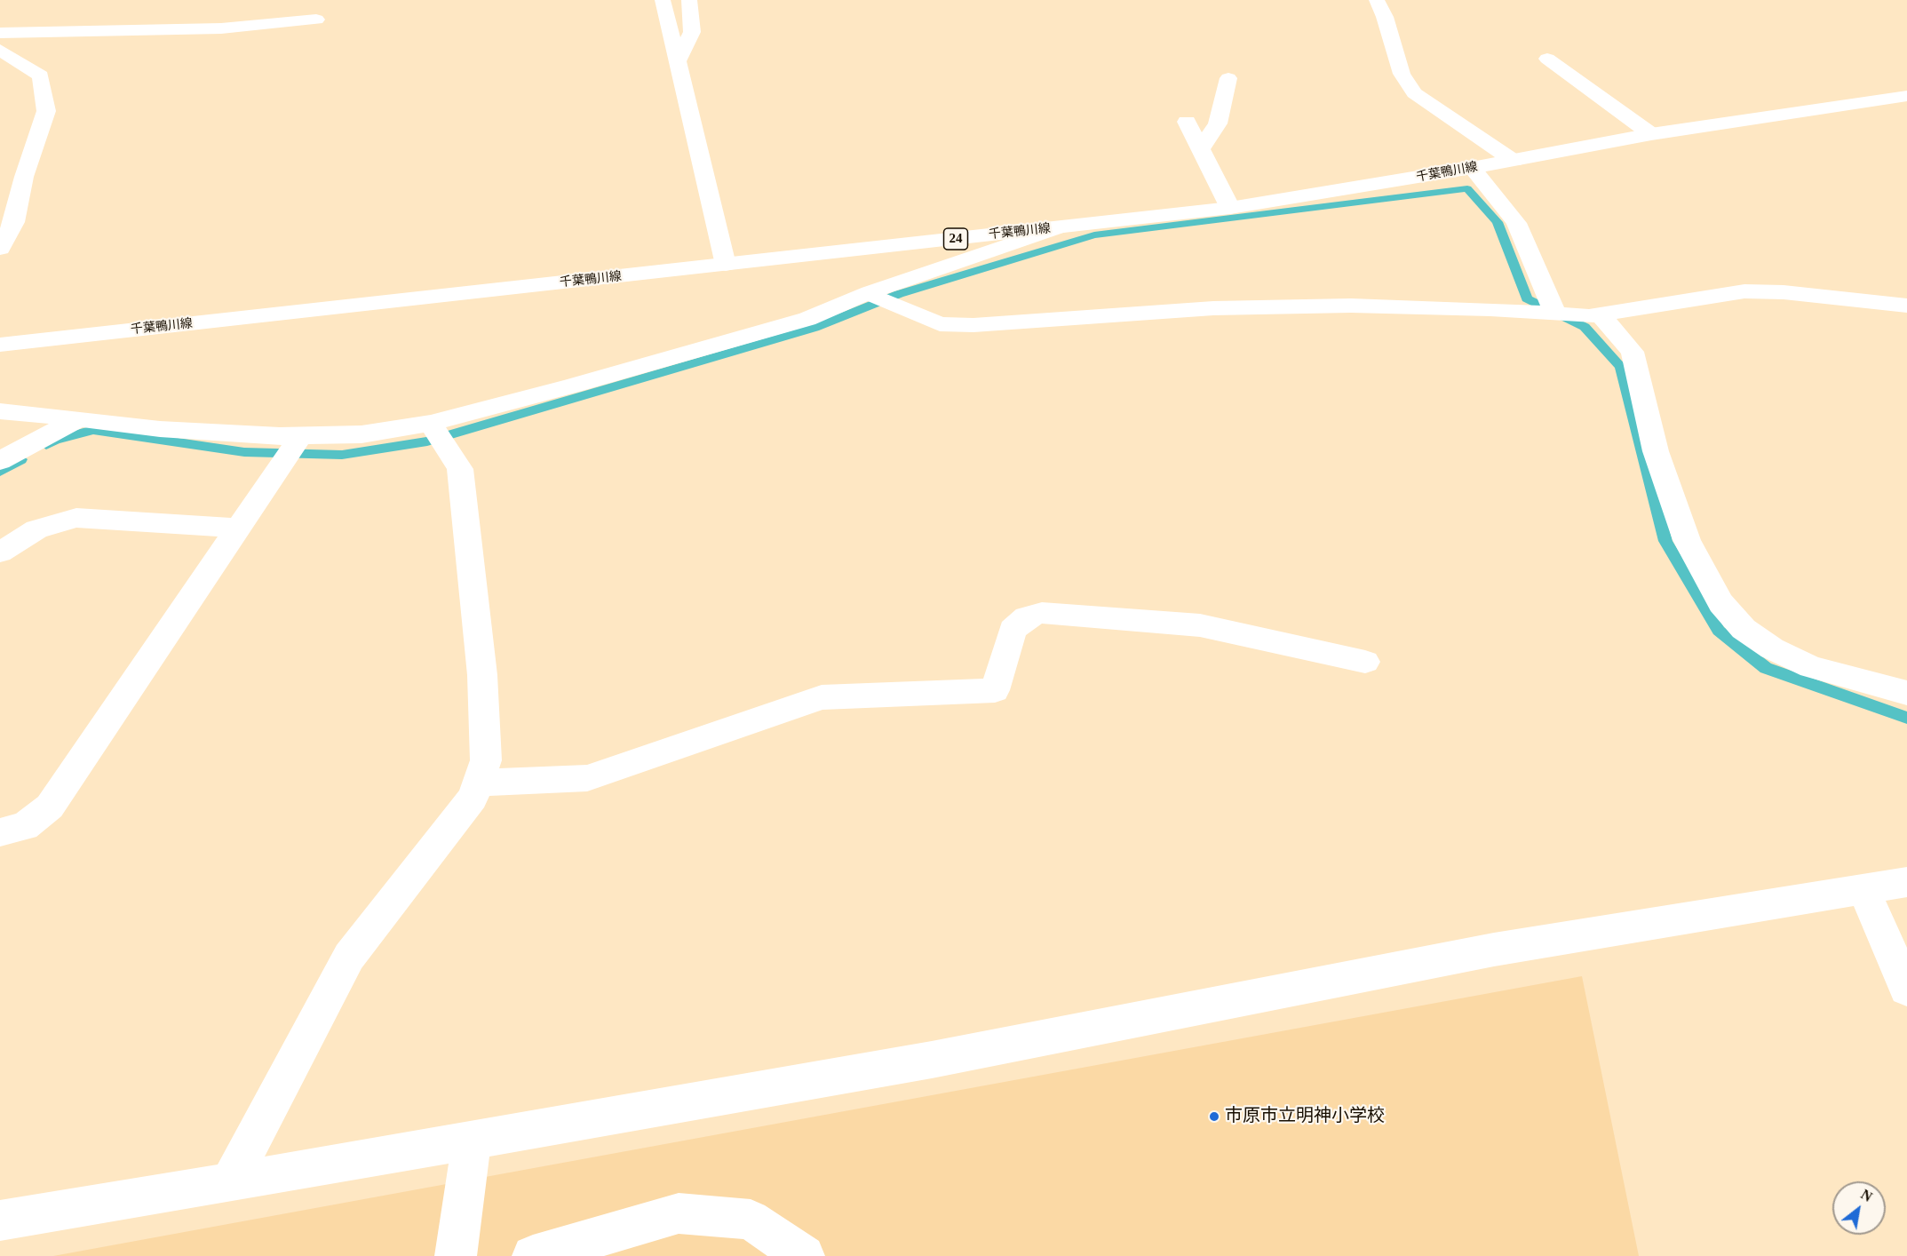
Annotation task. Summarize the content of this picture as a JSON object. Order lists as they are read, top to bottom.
{
  "streets": {
    "street": ["千葉鴨川線", "24"]
  },
  "places": ["市原市立明神小学校"],
  "north": "top right"
}
